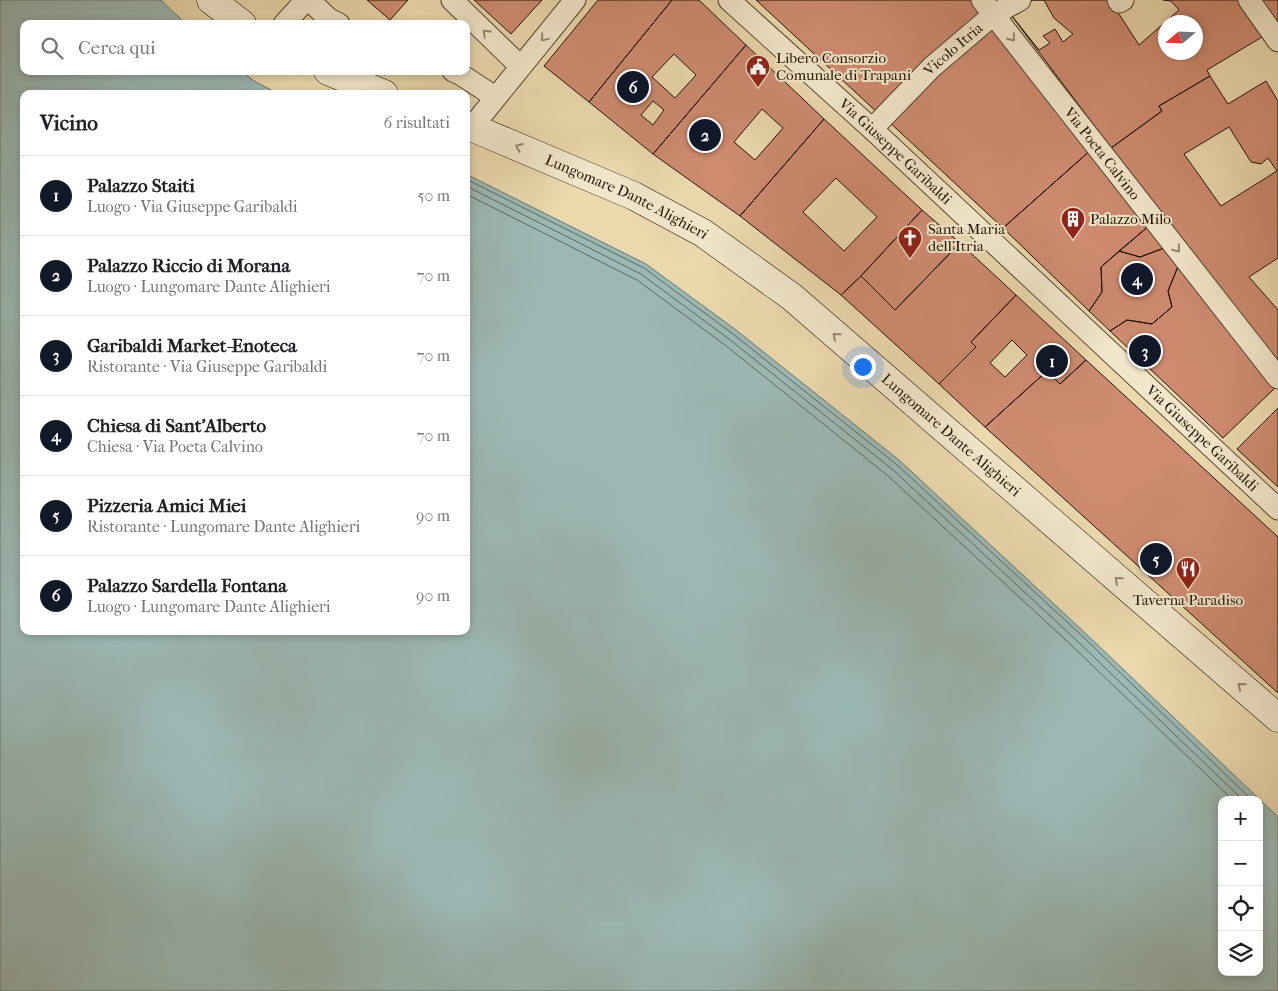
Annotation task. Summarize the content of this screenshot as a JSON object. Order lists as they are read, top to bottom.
{
  "streets": {
    "street": [
      "Vicolo Itria",
      "Via Giuseppe Garibaldi",
      "Via Poeta Calvino",
      "Lungomare Dante Alighieri"
    ]
  },
  "crossings": [
    ["Vicolo Itria", "Via Giuseppe Garibaldi"],
    ["Vicolo Itria", "Via Poeta Calvino"]
  ],
  "one_way": ["Via Poeta Calvino", "Lungomare Dante Alighieri"],
  "places": {
    "public building": ["Libero Consorzio Comunale di Trapani"],
    "building": ["Palazzo Milo"],
    "church": ["Santa Maria dell'Itria"],
    "restaurant": ["Taverna Paradiso"]
  },
  "north": "left",
  "page": {
    "search": "Cerca qui",
    "pins": [
      "6",
      "2",
      "4",
      "3",
      "1",
      "5"
    ],
    "heading": ["Vicino", "6 risultati"],
    "list": [
      {
        "mark": "1",
        "name": "Palazzo Staiti",
        "note": "Luogo · Via Giuseppe Garibaldi",
        "value": "50 m"
      },
      {
        "mark": "2",
        "name": "Palazzo Riccio di Morana",
        "note": "Luogo · Lungomare Dante Alighieri",
        "value": "70 m"
      },
      {
        "mark": "3",
        "name": "Garibaldi Market-Enoteca",
        "note": "Ristorante · Via Giuseppe Garibaldi",
        "value": "70 m"
      },
      {
        "mark": "4",
        "name": "Chiesa di Sant'Alberto",
        "note": "Chiesa · Via Poeta Calvino",
        "value": "70 m"
      },
      {
        "mark": "5",
        "name": "Pizzeria Amici Miei",
        "note": "Ristorante · Lungomare Dante Alighieri",
        "value": "90 m"
      },
      {
        "mark": "6",
        "name": "Palazzo Sardella Fontana",
        "note": "Luogo · Lungomare Dante Alighieri",
        "value": "90 m"
      }
    ],
    "map_buttons": ["+", "−"]
  }
}
